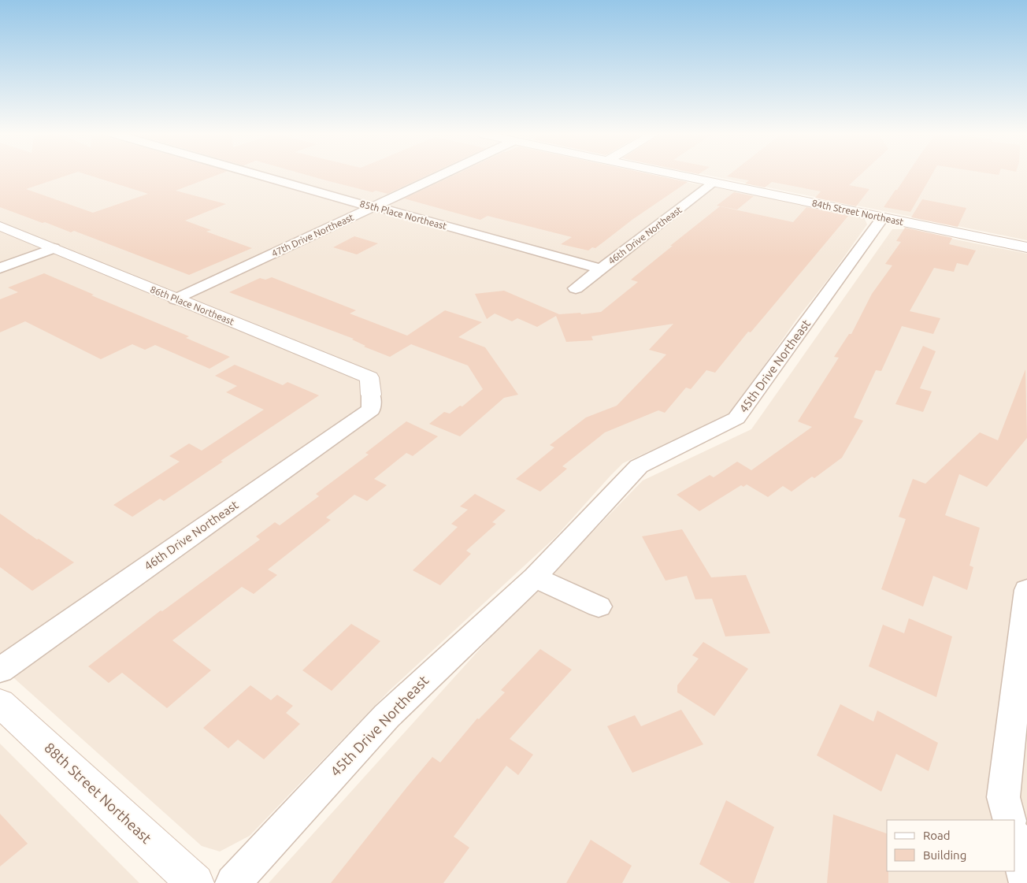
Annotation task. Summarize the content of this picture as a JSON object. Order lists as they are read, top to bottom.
{
  "streets": {
    "street": [
      "84th Street Northeast",
      "85th Place Northeast",
      "47th Drive Northeast",
      "46th Drive Northeast",
      "86th Place Northeast",
      "45th Drive Northeast",
      "88th Street Northeast"
    ]
  },
  "crossings": [
    ["84th Street Northeast", "46th Drive Northeast"],
    ["84th Street Northeast", "45th Drive Northeast"],
    ["85th Place Northeast", "47th Drive Northeast"],
    ["85th Place Northeast", "46th Drive Northeast"],
    ["47th Drive Northeast", "86th Place Northeast"],
    ["46th Drive Northeast", "86th Place Northeast"]
  ],
  "legend": ["Road", "Building"]
}
